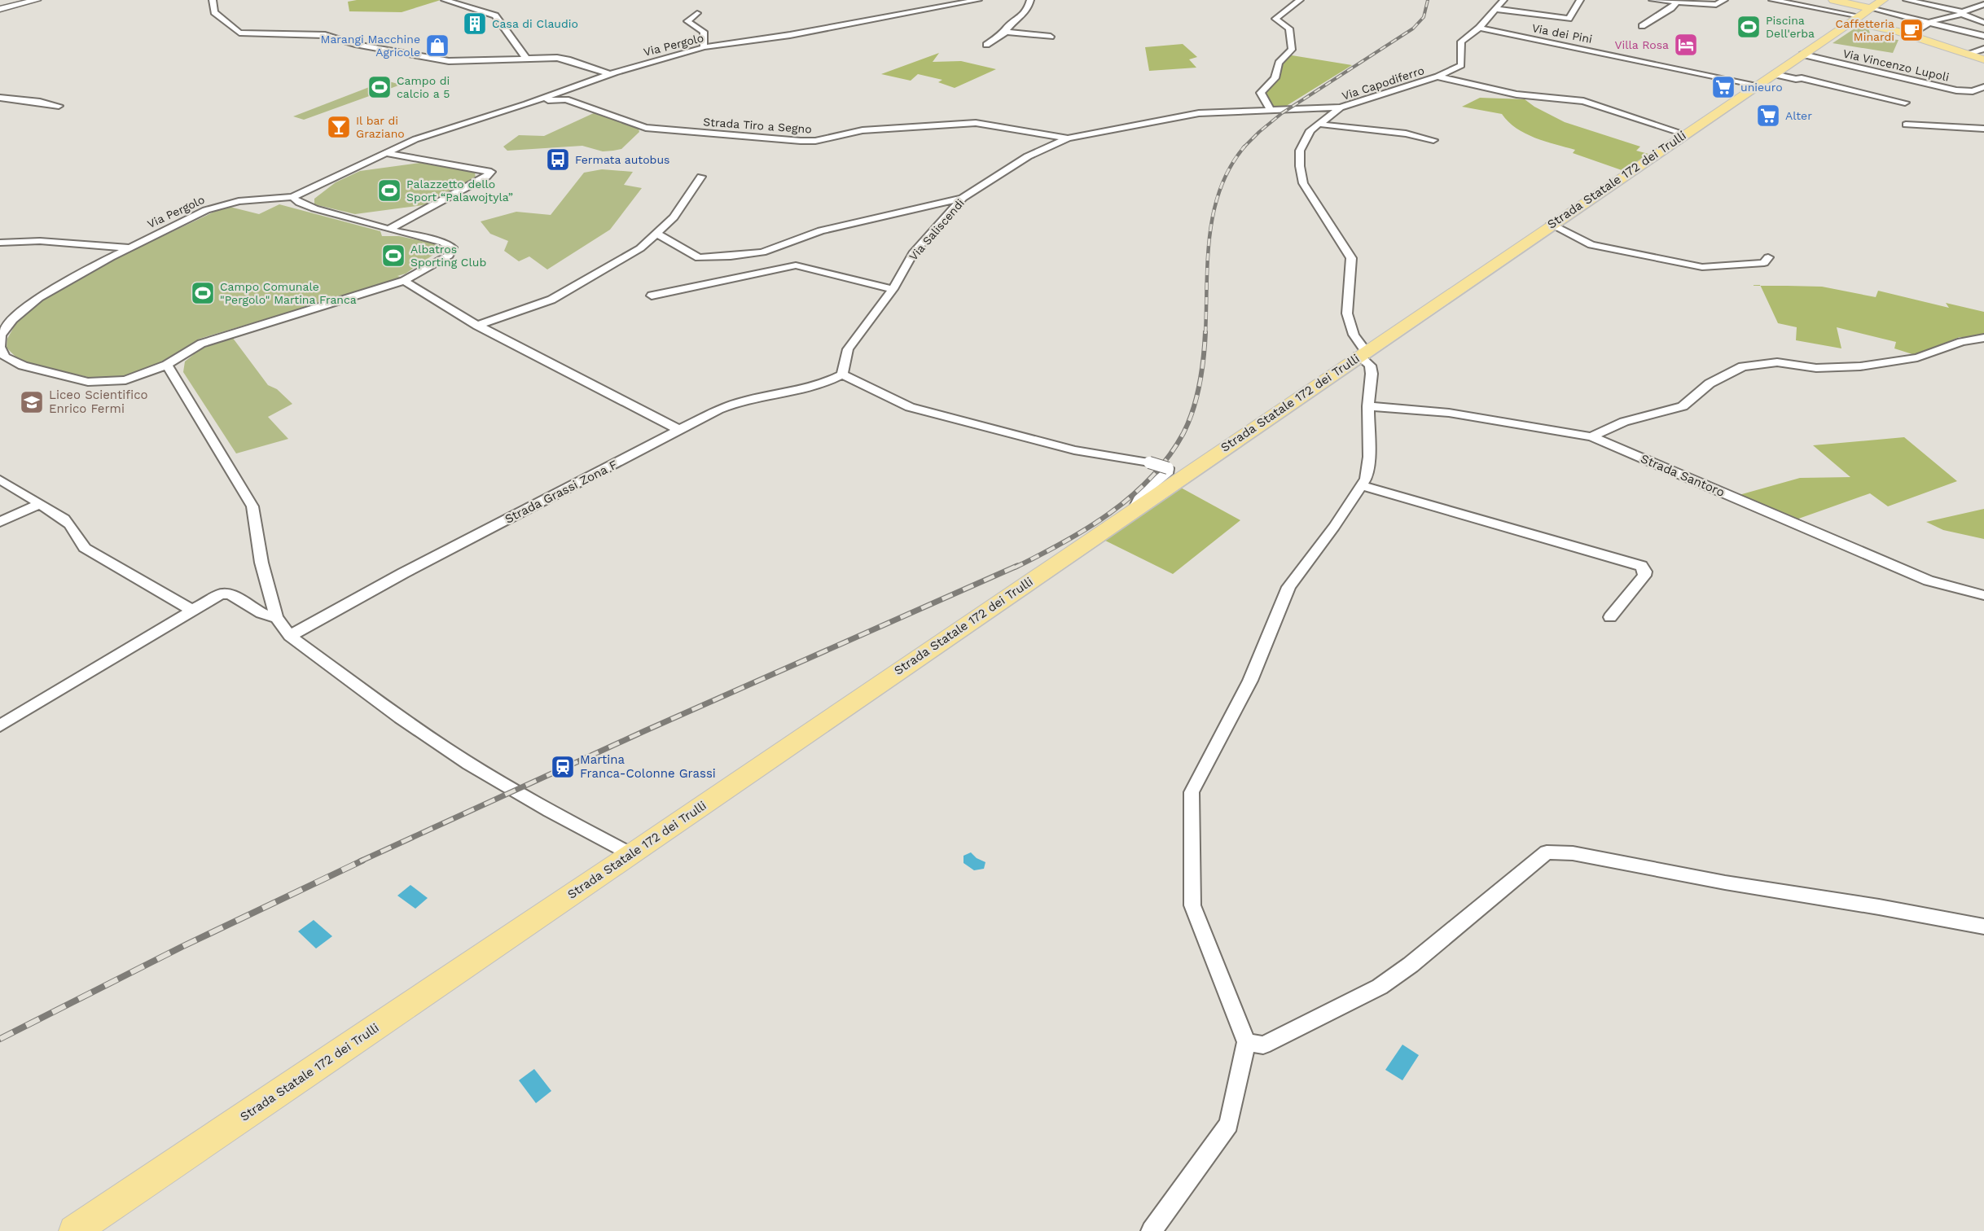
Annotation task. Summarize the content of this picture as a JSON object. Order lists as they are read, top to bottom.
{
  "streets": {
    "main road": ["Strada Statale 172 dei Trulli"],
    "street": [
      "Via dei Pini",
      "Via Pergolo",
      "Via Vincenzo Lupoli",
      "Via Capodiferro",
      "Strada Tiro a Segno",
      "Via Saliscendi",
      "Strada Santoro",
      "Strada Grassi Zona F"
    ]
  },
  "crossings": [
    ["Via dei Pini", "Via Capodiferro"],
    ["Via dei Pini", "Strada Statale 172 dei Trulli"],
    ["Via Pergolo", "Strada Tiro a Segno"],
    ["Via Vincenzo Lupoli", "Strada Statale 172 dei Trulli"],
    ["Via Capodiferro", "Strada Statale 172 dei Trulli"],
    ["Via Capodiferro", "Via Saliscendi"],
    ["Via Capodiferro", "Strada Santoro"],
    ["Strada Tiro a Segno", "Via Saliscendi"],
    ["Via Saliscendi", "Strada Grassi Zona F"]
  ],
  "places": {
    "building": ["Casa di Claudio"],
    "sports": [
      "Piscina Dell'erba",
      "Campo di calcio a 5",
      "Palazzetto dello Sport “Palawojtyla”",
      "Albatros Sporting Club",
      "Campo Comunale \"Pergolo\" Martina Franca"
    ],
    "cafe": ["Caffetteria Minardi"],
    "hotel": ["Villa Rosa"],
    "shop": ["Marangi Macchine Agricole"],
    "supermarket": ["unieuro", "Alter"],
    "bar": ["Il bar di Graziano"],
    "bus stop": ["Fermata autobus"],
    "school or university": ["Liceo Scientifico Enrico Fermi"],
    "station": ["Martina Franca-Colonne Grassi"]
  }
}
